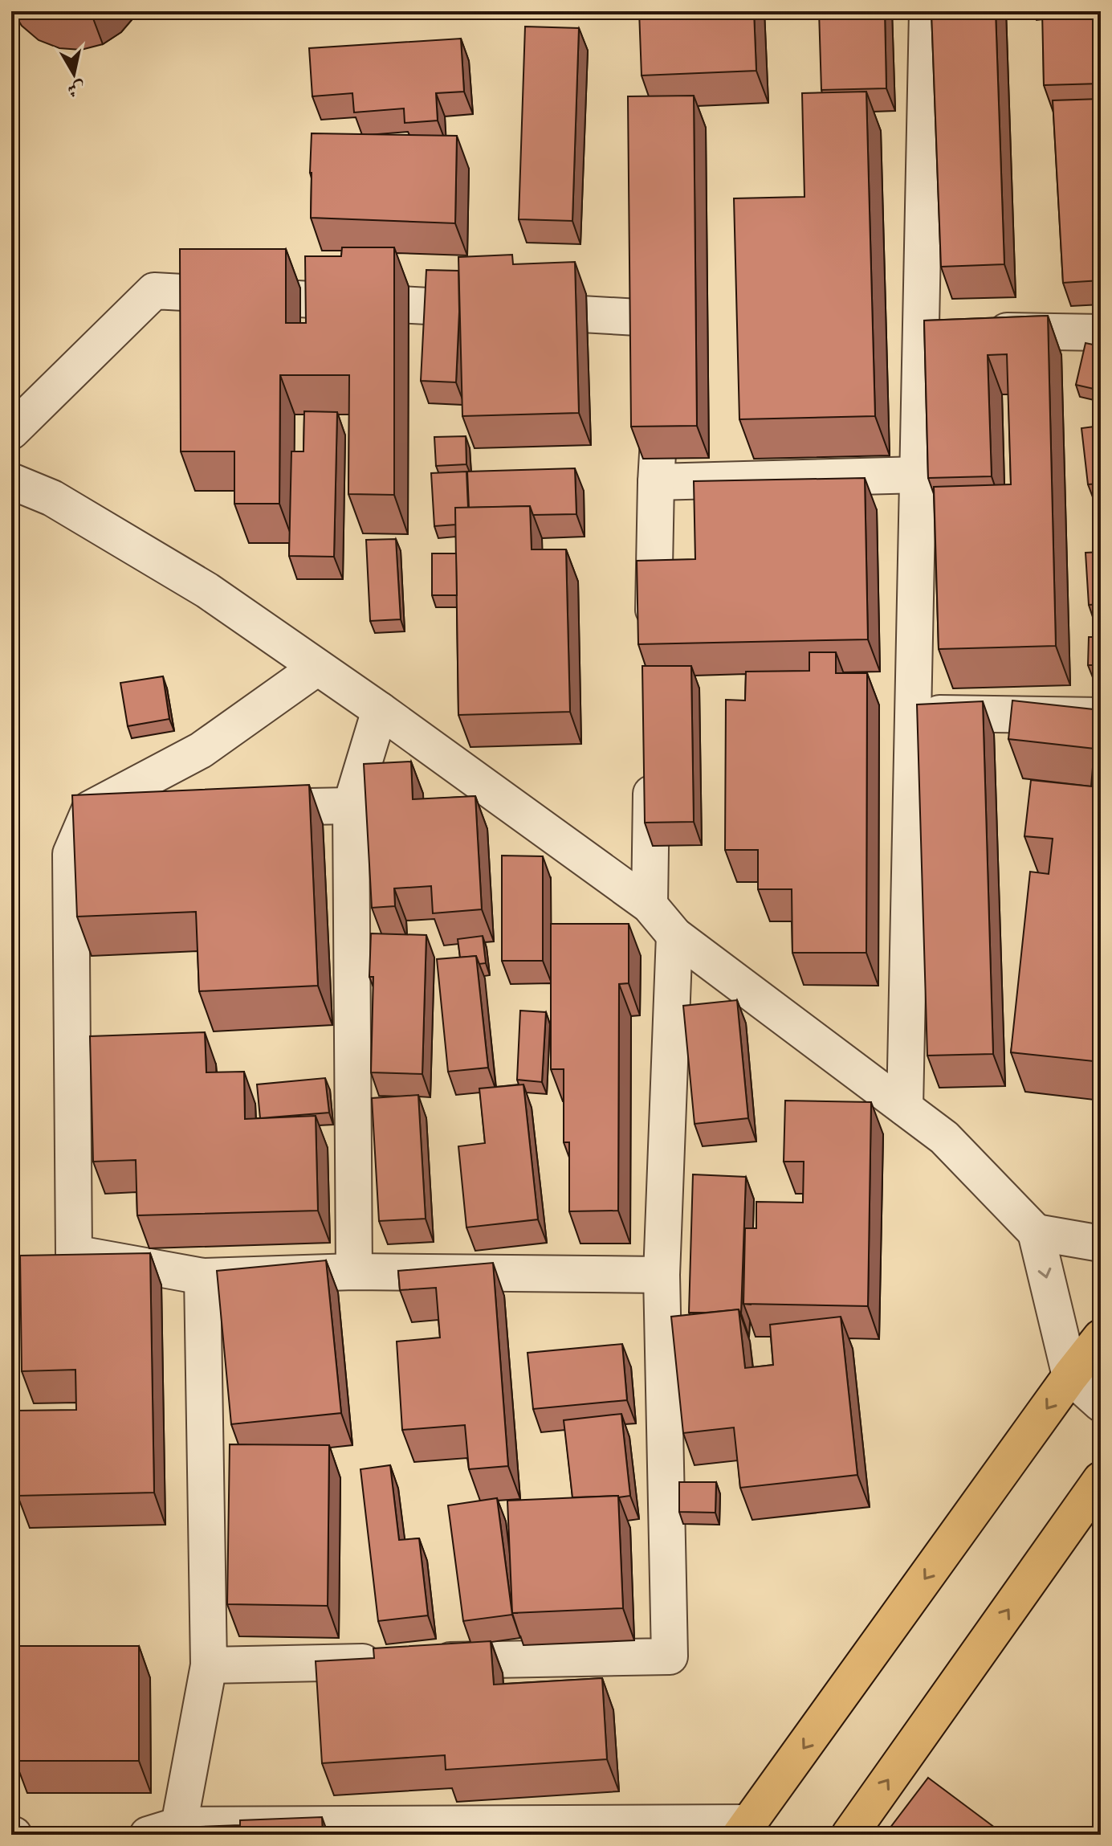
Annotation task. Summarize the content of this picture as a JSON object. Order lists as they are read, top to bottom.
{
  "north": "bottom"
}
